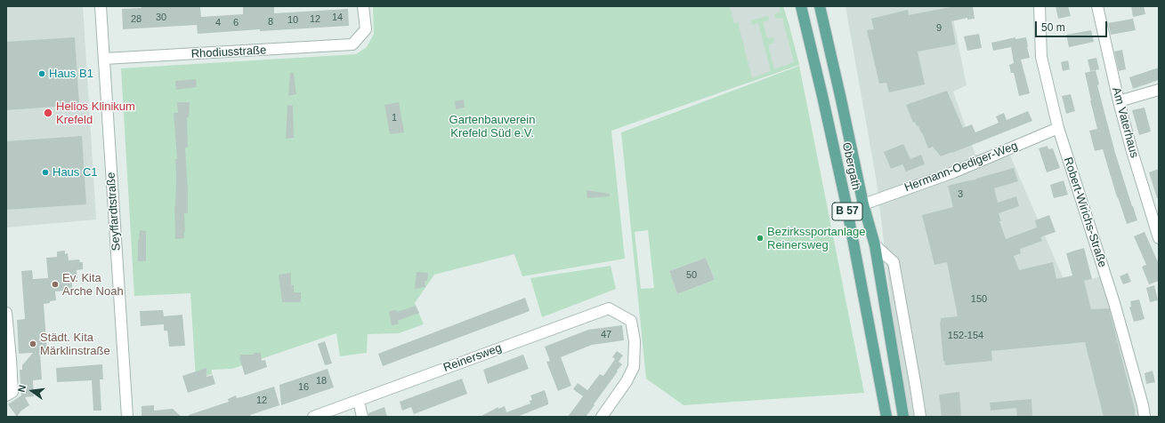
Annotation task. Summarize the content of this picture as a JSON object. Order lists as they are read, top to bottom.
{
  "streets": {
    "main road": ["Obergath", "B 57"],
    "street": [
      "Rhodiusstraße",
      "Am Vaterhaus",
      "Hermann-Oediger-Weg",
      "Seyffardtstraße",
      "Robert-Wirichs-Straße",
      "Reinersweg"
    ]
  },
  "crossings": [
    ["Rhodiusstraße", "Seyffardtstraße"],
    ["Obergath", "Hermann-Oediger-Weg"],
    ["Hermann-Oediger-Weg", "Robert-Wirichs-Straße"]
  ],
  "parks": ["Gartenbauverein Krefeld Süd e.V."],
  "places": [
    "Haus B1",
    "Helios Klinikum Krefeld",
    "Haus C1",
    "Bezirkssportanlage Reinersweg",
    "Ev. Kita Arche Noah",
    "Städt. Kita Märklinstraße"
  ],
  "house_numbers": [
    "30",
    "14",
    "28",
    "12",
    "10",
    "8",
    "4",
    "6",
    "9",
    "1",
    "3",
    "50",
    "150",
    "47",
    "152-154",
    "18",
    "16",
    "12"
  ],
  "scale_bar": "50 m",
  "north": "left"
}
